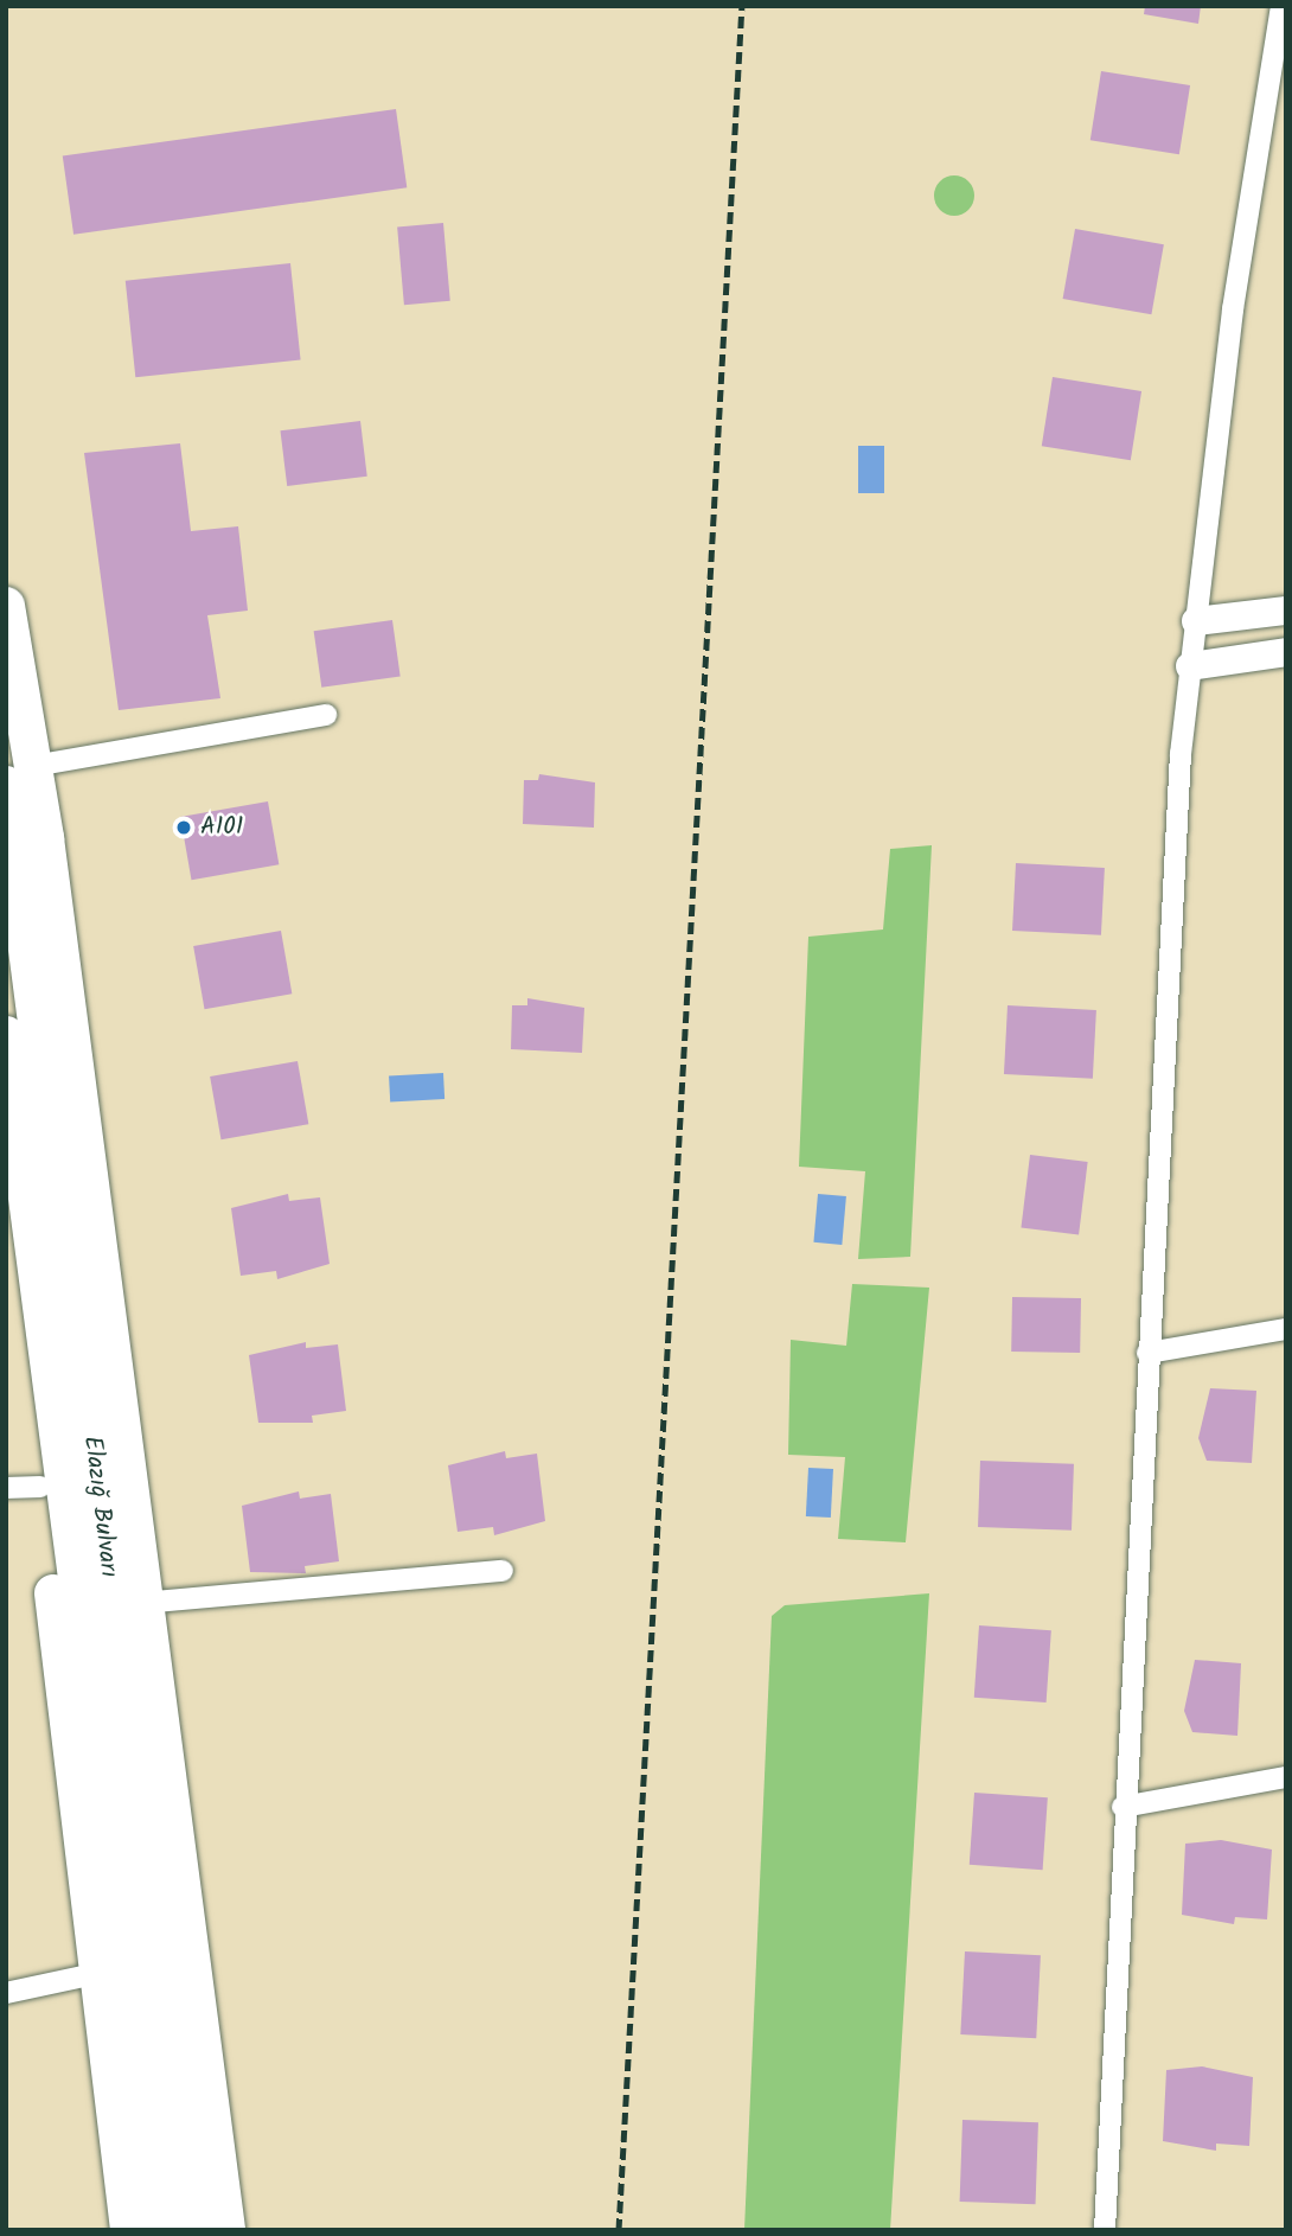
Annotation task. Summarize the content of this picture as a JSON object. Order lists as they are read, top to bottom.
{
  "streets": {
    "highway": ["Elazığ Bulvarı"]
  },
  "places": ["A101"]
}
